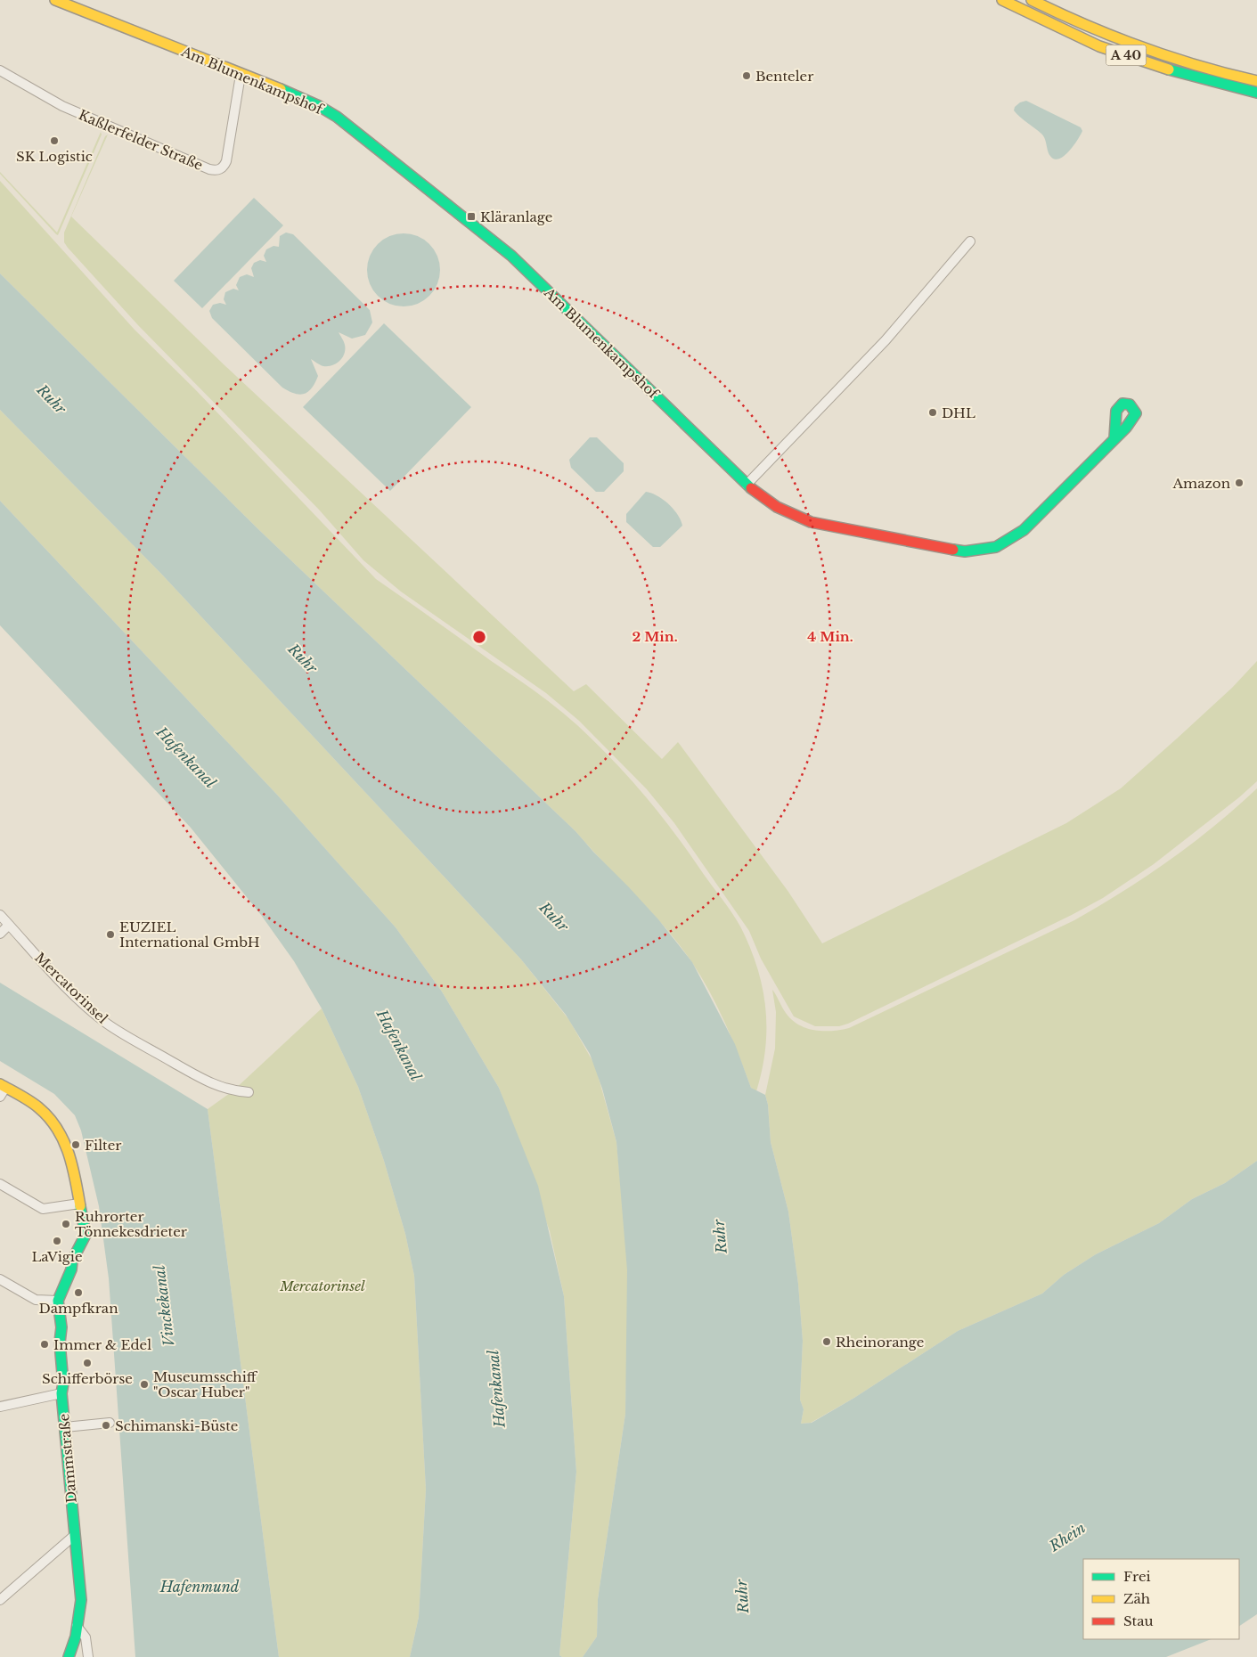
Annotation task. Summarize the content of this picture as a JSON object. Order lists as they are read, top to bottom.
{
  "streets": {
    "main road": ["A 40", "Am Blumenkampshof", "Dammstraße"],
    "street": ["Kaßlerfelder Straße", "Mercatorinsel"]
  },
  "crossings": [
    ["Am Blumenkampshof", "Kaßlerfelder Straße"]
  ],
  "water": [
    "Ruhr",
    "Hafenkanal",
    "Vinckekanal",
    "Rhein",
    "Hafenmund"
  ],
  "parks": ["Mercatorinsel"],
  "places": {
    "other": [
      "Benteler",
      "SK Logistic",
      "DHL",
      "Amazon",
      "EUZIEL International GmbH",
      "Filter",
      "Ruhrorter Tönnekesdrieter",
      "LaVigie",
      "Dampfkran",
      "Rheinorange",
      "Immer & Edel",
      "Schifferbörse",
      "Museumsschiff \"Oscar Huber\"",
      "Schimanski-Büste"
    ],
    "transit": ["Kläranlage"]
  },
  "legend": ["Frei", "Zäh", "Stau"],
  "rings": ["2 Min.", "4 Min."]
}
